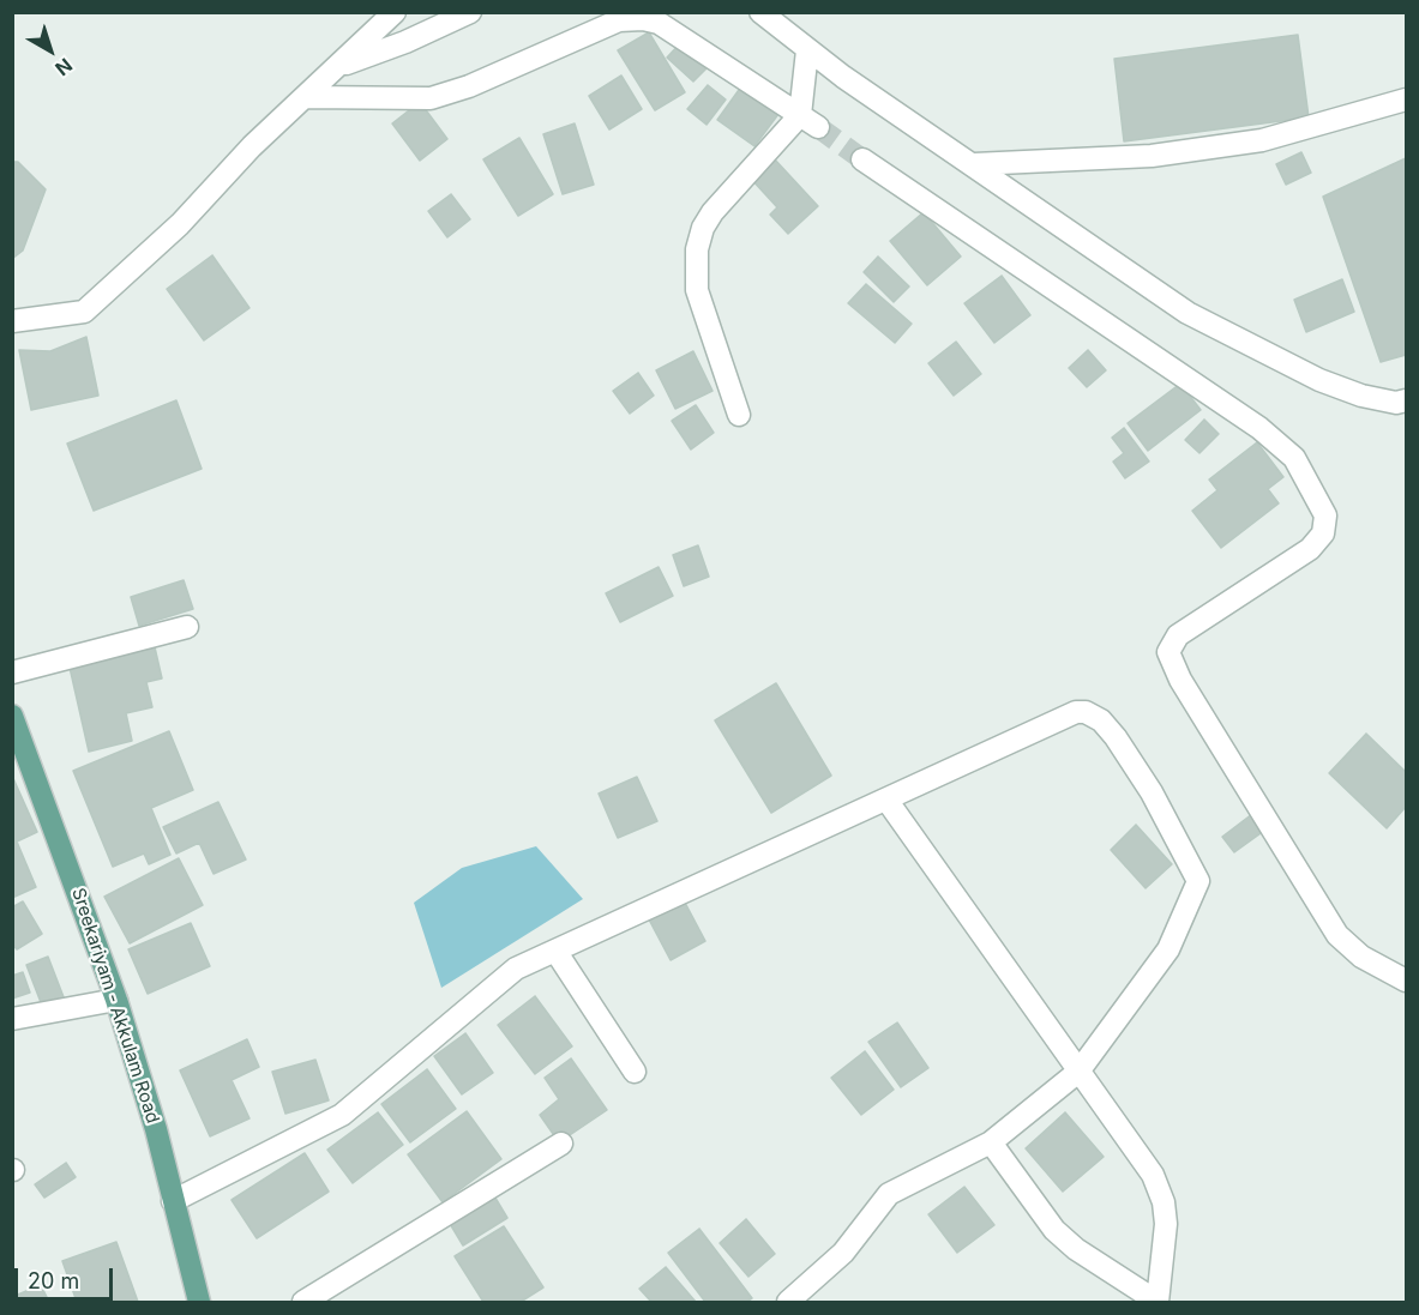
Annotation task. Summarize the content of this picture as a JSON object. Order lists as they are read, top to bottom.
{
  "streets": {
    "main road": ["Sreekariyam - Akkulam Road"]
  },
  "scale_bar": "20 m",
  "north": "bottom right"
}
